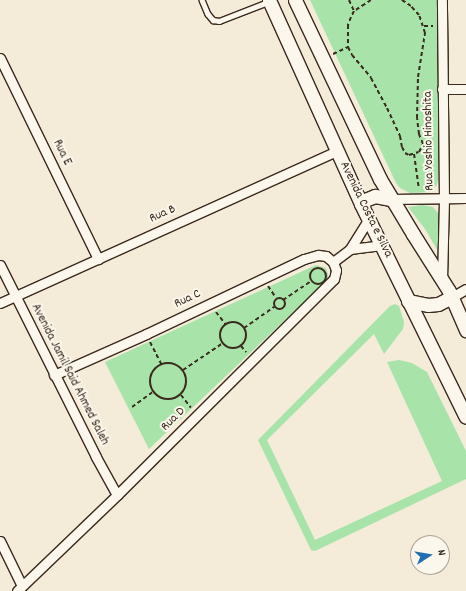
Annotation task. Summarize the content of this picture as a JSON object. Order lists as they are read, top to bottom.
{
  "streets": {
    "main road": ["Avenida Costa e Silva"],
    "street": [
      "Rua Yoshio Hinoshita",
      "Rua E",
      "Rua B",
      "Rua C",
      "Avenida Jamil Said Ahmed Saleh",
      "Rua D"
    ]
  },
  "crossings": [
    ["Rua Yoshio Hinoshita", "Avenida Costa e Silva"],
    ["Rua E", "Rua B"],
    ["Avenida Costa e Silva", "Rua B"],
    ["Rua B", "Avenida Jamil Said Ahmed Saleh"],
    ["Rua C", "Avenida Jamil Said Ahmed Saleh"],
    ["Rua C", "Rua D"],
    ["Avenida Jamil Said Ahmed Saleh", "Rua D"]
  ],
  "north": "right"
}
